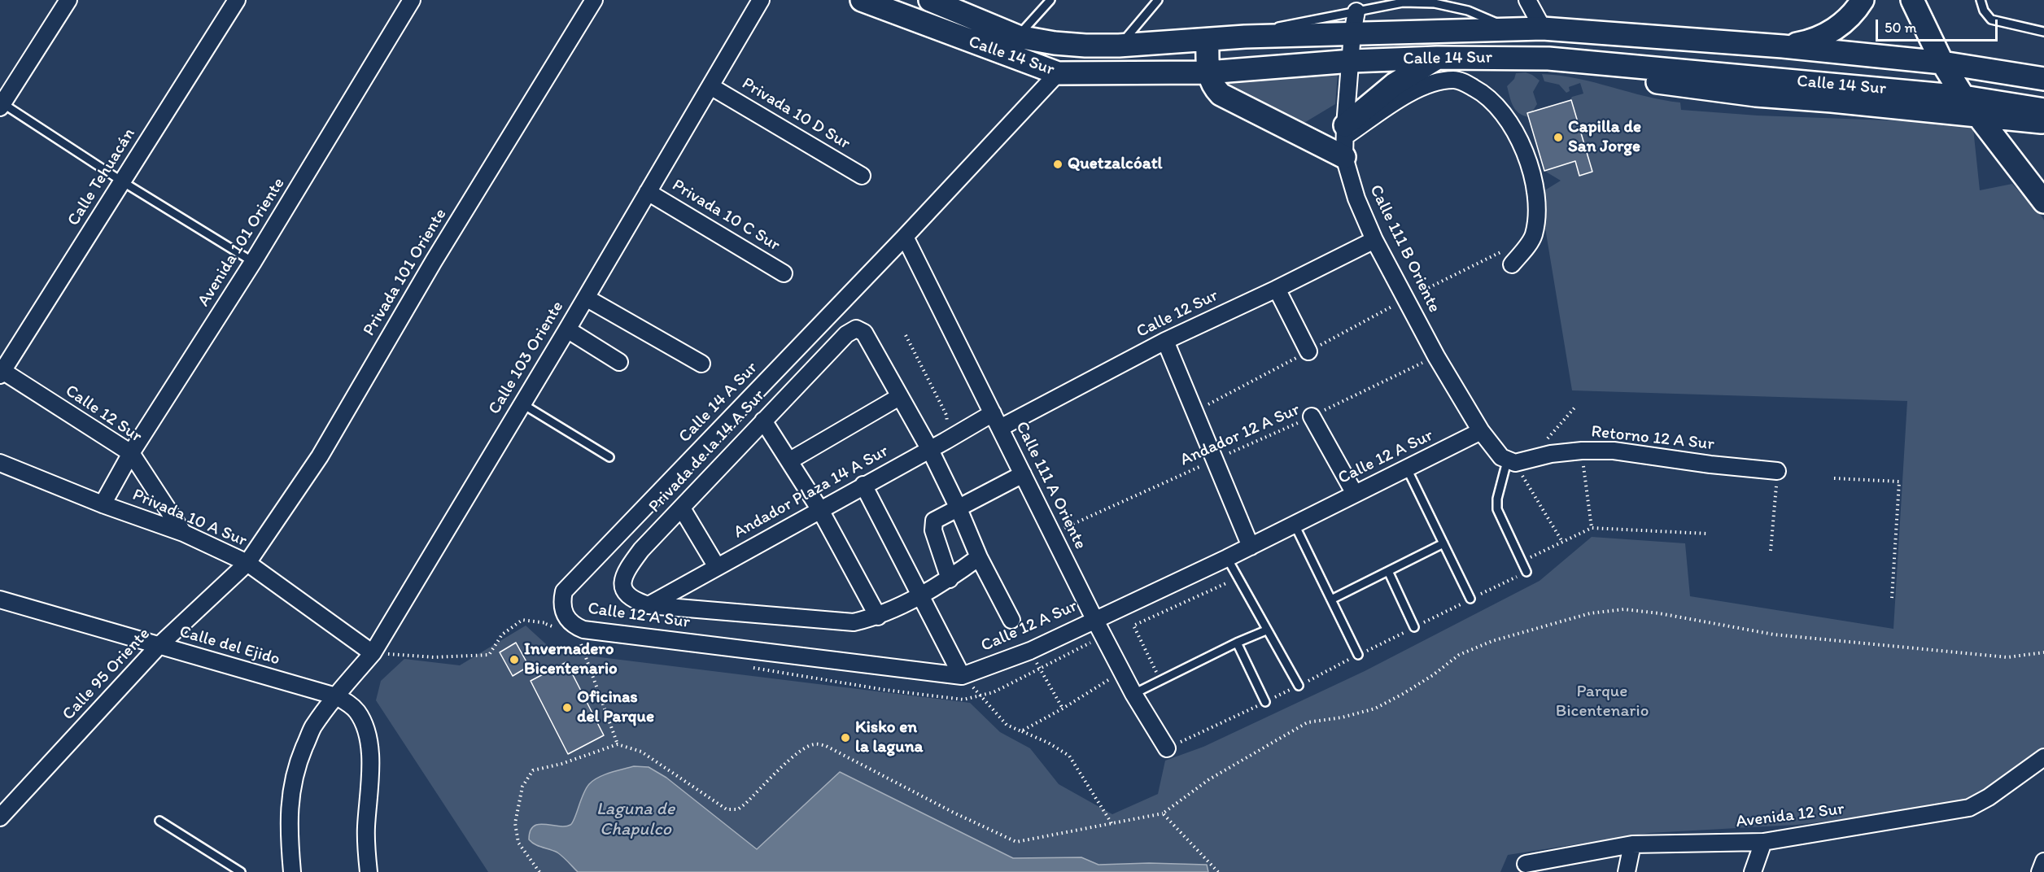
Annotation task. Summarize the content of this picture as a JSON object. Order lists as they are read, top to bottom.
{
  "streets": {
    "main road": ["Calle 14 Sur"],
    "street": [
      "Privada 10 D Sur",
      "Calle Tehuacán",
      "Privada 10 C Sur",
      "Avenida 101 Oriente",
      "Calle 111 B Oriente",
      "Privada 101 Oriente",
      "Calle 12 Sur",
      "Calle 103 Oriente",
      "Calle 14 A Sur",
      "Retorno 12 A Sur",
      "Privada de la 14 A Sur",
      "Calle 12 A Sur",
      "Calle 111 A Oriente",
      "Andador Plaza 14 A Sur",
      "Privada 10 A Sur",
      "Calle del Ejido",
      "Calle 95 Oriente",
      "Avenida 12 Sur"
    ],
    "path": ["Andador 12 A Sur"]
  },
  "crossings": [
    ["Calle 14 Sur", "Calle 111 B Oriente"],
    ["Calle 14 Sur", "Calle 14 A Sur"],
    ["Privada 10 D Sur", "Calle 103 Oriente"],
    ["Calle Tehuacán", "Calle 12 Sur"],
    ["Privada 10 C Sur", "Calle 103 Oriente"],
    ["Avenida 101 Oriente", "Calle 12 Sur"],
    ["Avenida 101 Oriente", "Privada 10 A Sur"],
    ["Calle 111 B Oriente", "Calle 12 Sur"],
    ["Calle 111 B Oriente", "Andador 12 A Sur"],
    ["Calle 111 B Oriente", "Calle 12 A Sur"],
    ["Privada 101 Oriente", "Privada 10 A Sur"],
    ["Privada 101 Oriente", "Calle 95 Oriente"],
    ["Calle 12 Sur", "Calle 111 A Oriente"],
    ["Calle 12 Sur", "Privada 10 A Sur"],
    ["Calle 103 Oriente", "Privada 10 A Sur"],
    ["Calle 103 Oriente", "Calle del Ejido"],
    ["Calle 14 A Sur", "Calle 12 A Sur"],
    ["Calle 14 A Sur", "Calle 111 A Oriente"],
    ["Andador 12 A Sur", "Calle 111 A Oriente"],
    ["Privada de la 14 A Sur", "Andador Plaza 14 A Sur"],
    ["Calle 12 A Sur", "Calle 111 A Oriente"],
    ["Calle 111 A Oriente", "Andador Plaza 14 A Sur"],
    ["Privada 10 A Sur", "Calle 95 Oriente"],
    ["Calle del Ejido", "Calle 95 Oriente"]
  ],
  "water": ["Laguna de Chapulco"],
  "parks": ["Parque Bicentenario"],
  "places": [
    "Capilla de San Jorge",
    "Quetzalcóatl",
    "Invernadero Bicentenario",
    "Oficinas del Parque",
    "Kisko en la laguna"
  ],
  "scale_bar": "50 m"
}
